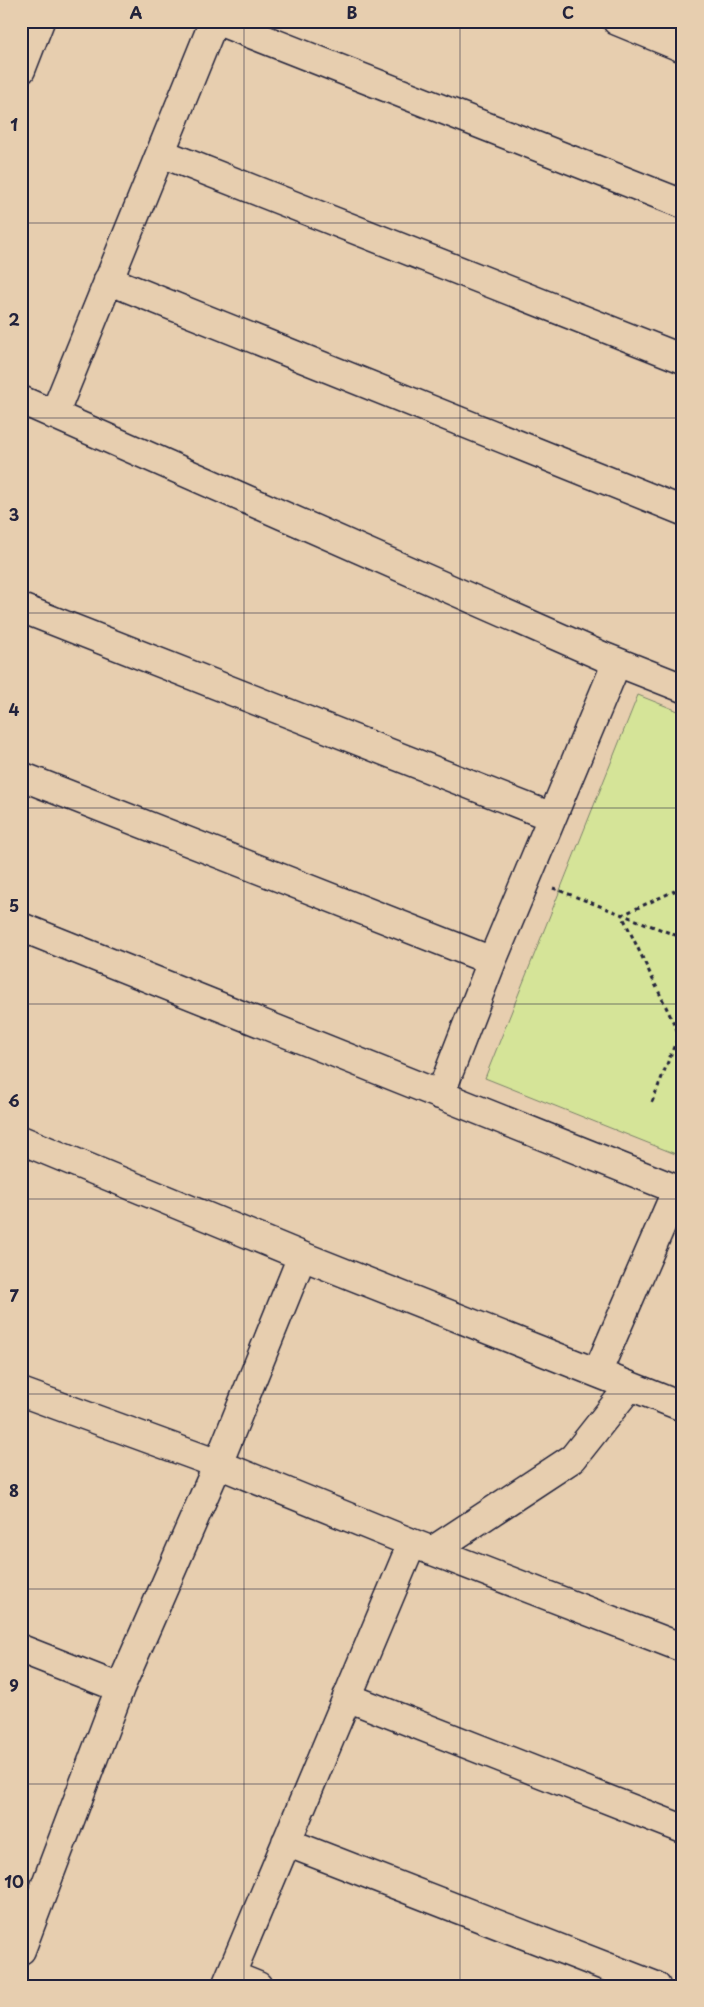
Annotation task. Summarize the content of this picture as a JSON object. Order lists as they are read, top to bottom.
{
  "grid": {
    "columns": ["A", "B", "C"],
    "rows": [
      "1",
      "2",
      "3",
      "4",
      "5",
      "6",
      "7",
      "8",
      "9",
      "10"
    ]
  }
}
